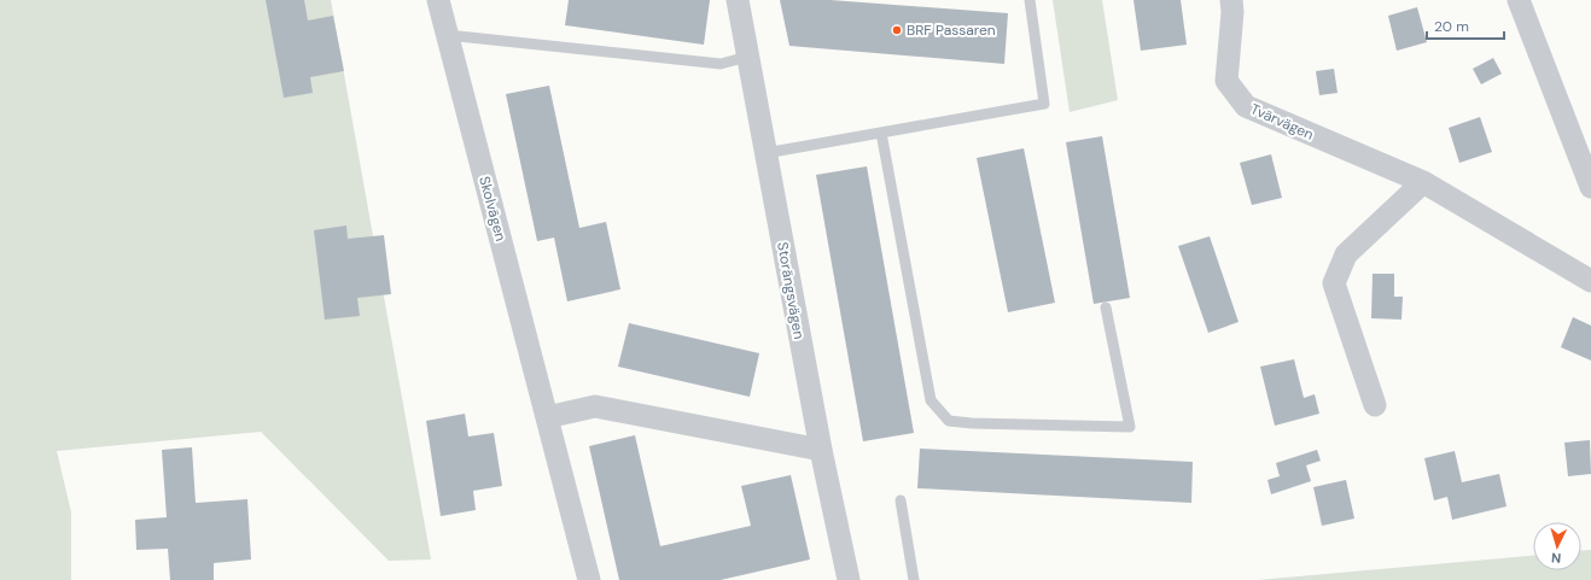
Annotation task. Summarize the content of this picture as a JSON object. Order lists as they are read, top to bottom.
{
  "streets": {
    "street": ["Tvärvägen", "Skolvägen", "Storängsvägen"]
  },
  "places": ["BRF Passaren"],
  "scale_bar": "20 m",
  "north": "bottom"
}
